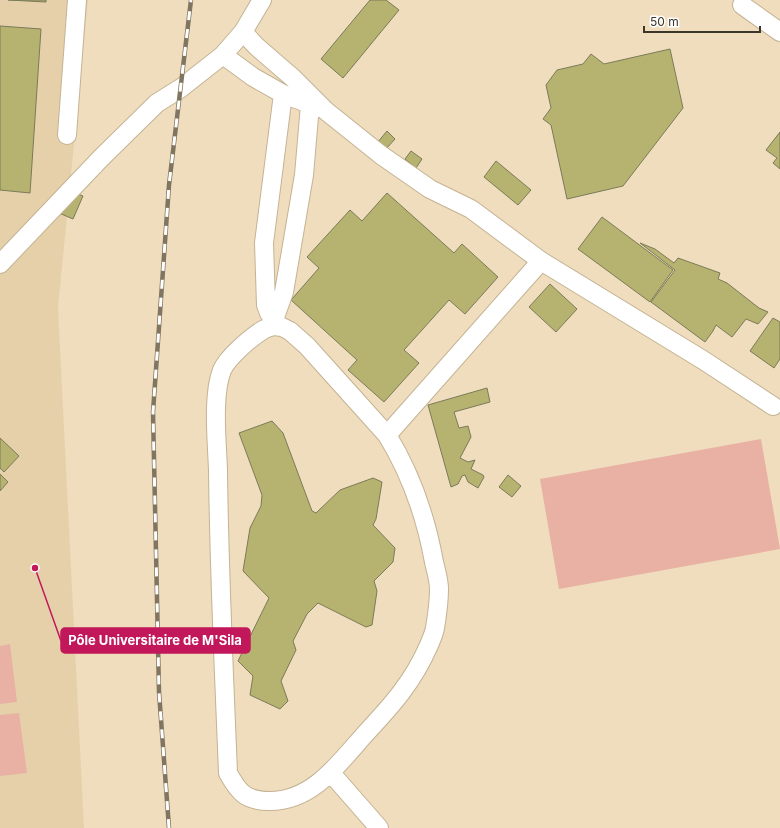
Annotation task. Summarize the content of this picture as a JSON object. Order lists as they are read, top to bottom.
{
  "places": ["Pôle Universitaire de M'Sila"],
  "scale_bar": "50 m"
}
